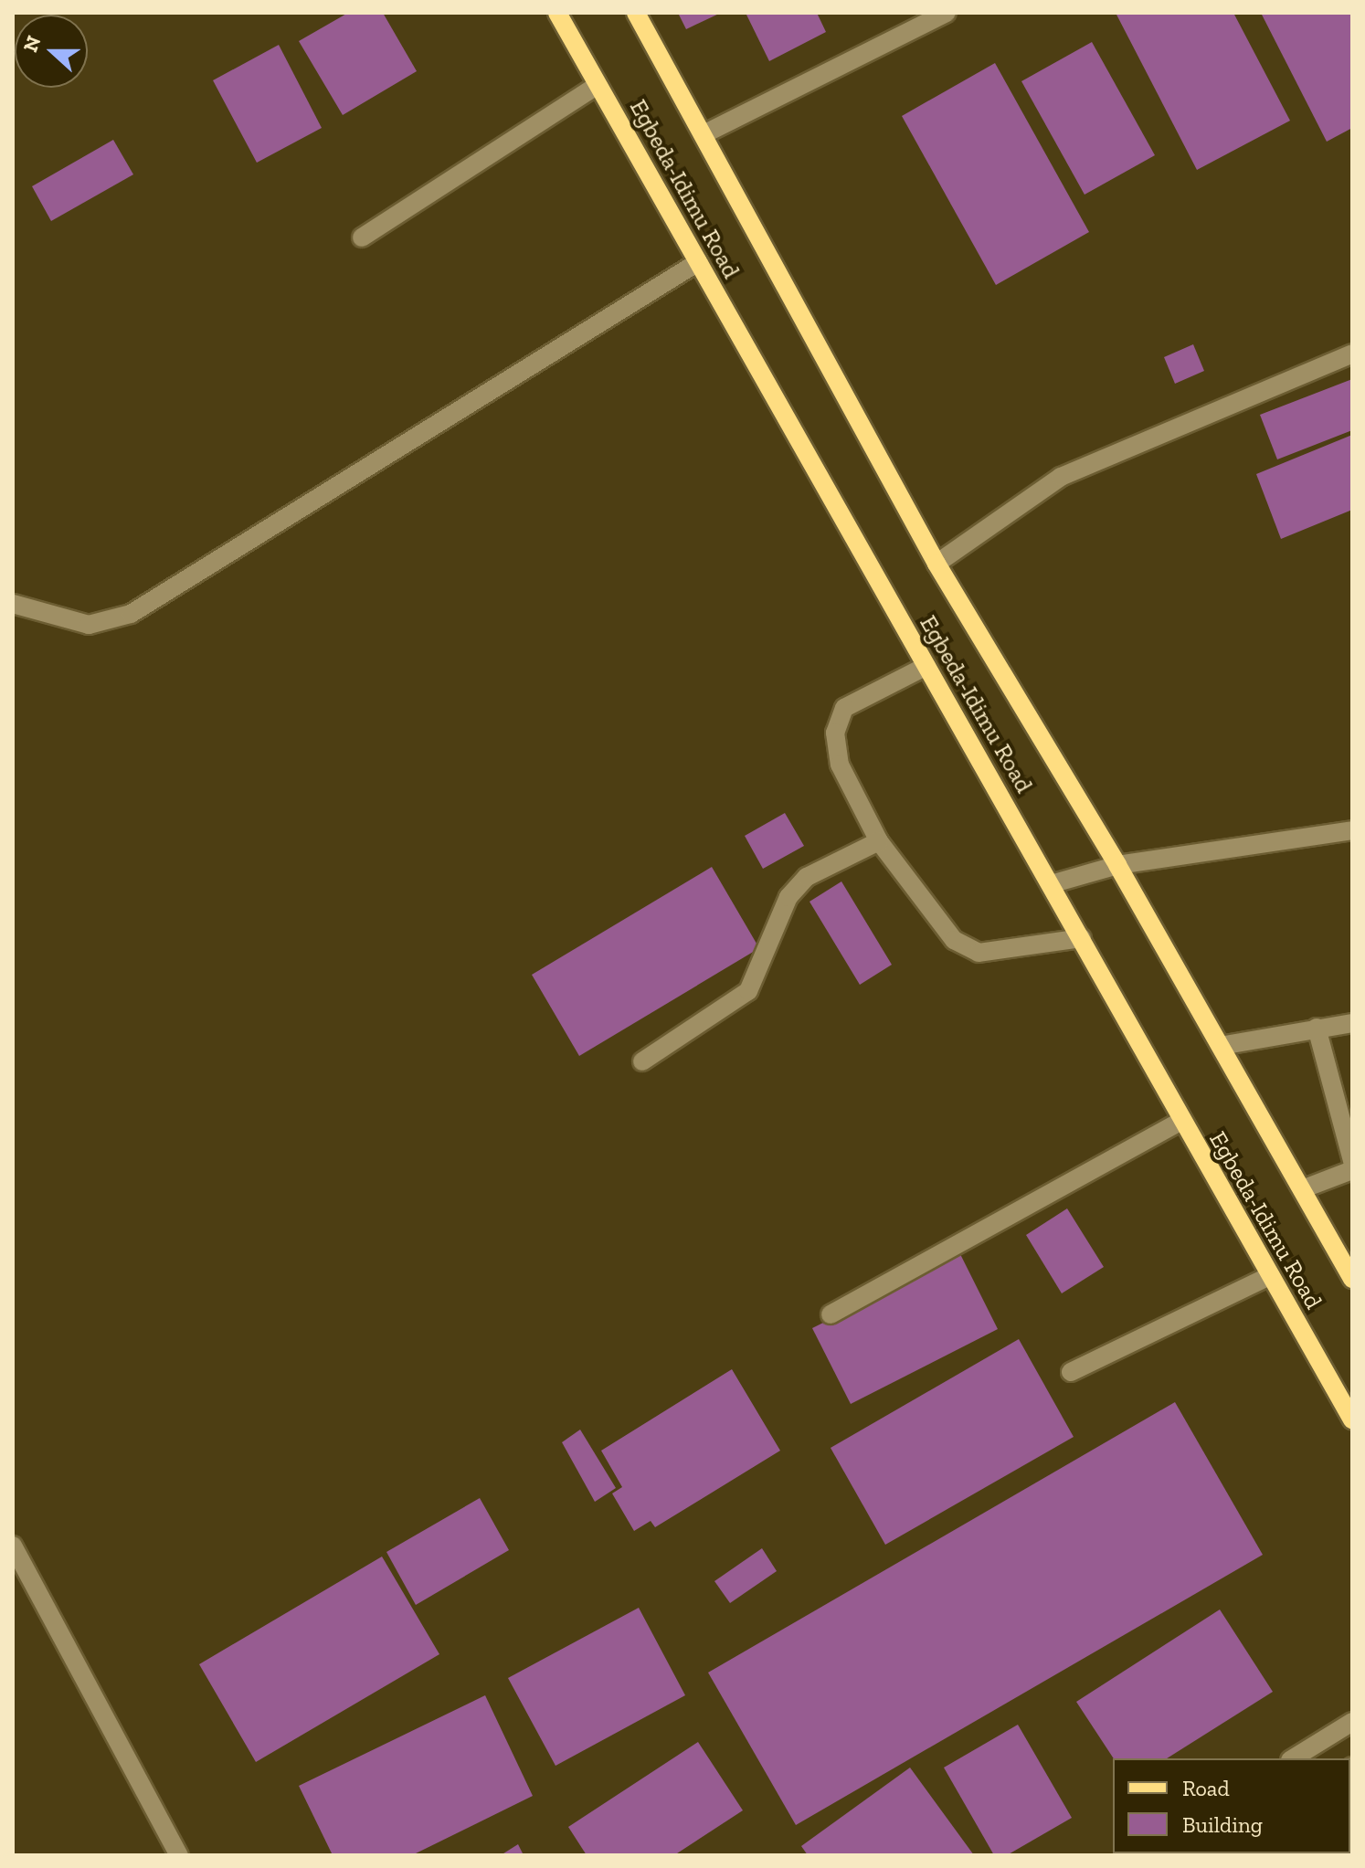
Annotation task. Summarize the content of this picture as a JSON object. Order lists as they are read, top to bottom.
{
  "streets": {
    "main road": ["Egbeda-Idimu Road"]
  },
  "legend": ["Road", "Building"],
  "north": "left"
}
